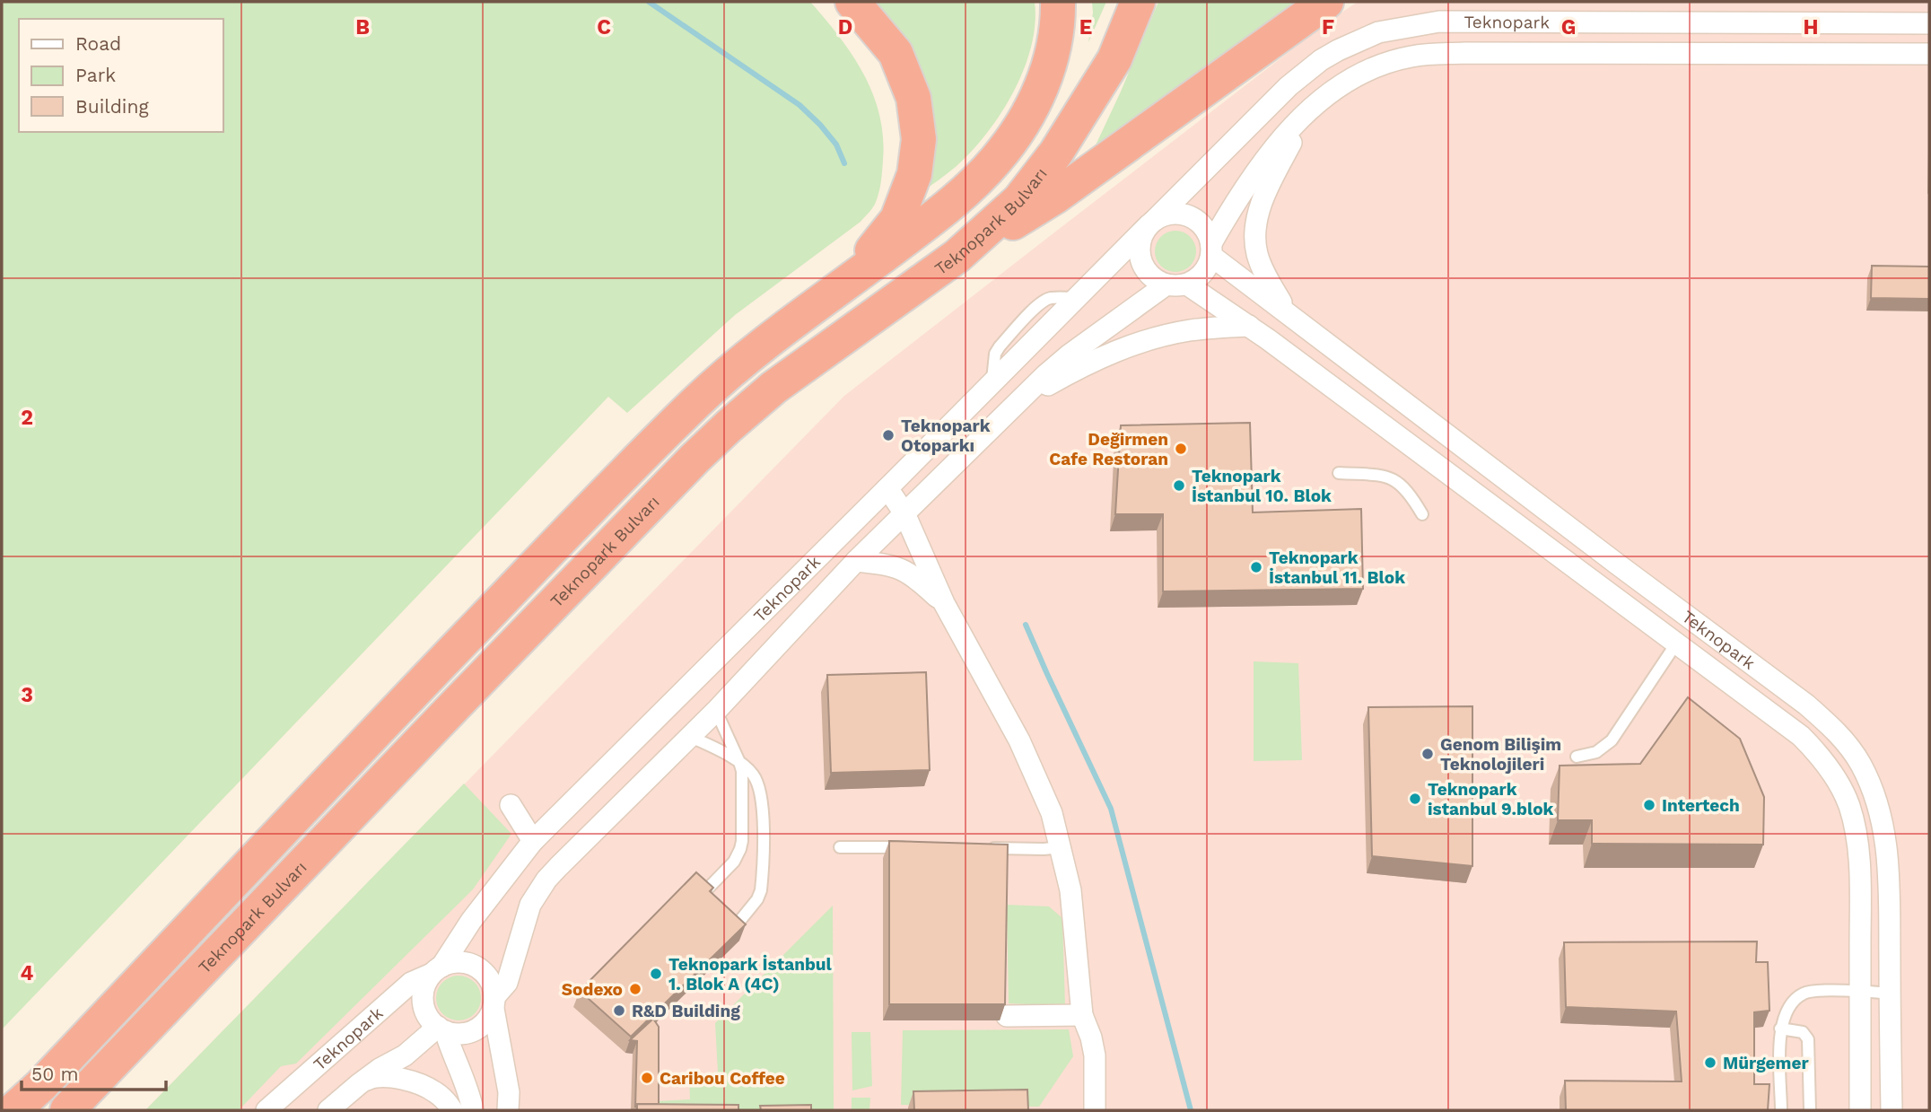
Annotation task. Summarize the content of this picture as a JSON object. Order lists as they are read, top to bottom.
{
  "streets": {
    "highway": ["Teknopark Bulvarı"],
    "street": ["Teknopark"]
  },
  "places": [
    "Teknopark Otoparkı",
    "Değirmen Cafe Restoran",
    "Teknopark İstanbul 10. Blok",
    "Teknopark İstanbul 11. Blok",
    "Genom Bilişim Teknolojileri",
    "Teknopark istanbul 9.blok",
    "Intertech",
    "Teknopark İstanbul 1. Blok A (4C)",
    "Sodexo",
    "R&D Building",
    "Mürgemer",
    "Caribou Coffee"
  ],
  "legend": ["Road", "Park", "Building"],
  "scale_bar": "50 m",
  "grid": {
    "columns": [
      "B",
      "C",
      "D",
      "E",
      "F",
      "G",
      "H"
    ],
    "rows": ["2", "3", "4"]
  }
}
